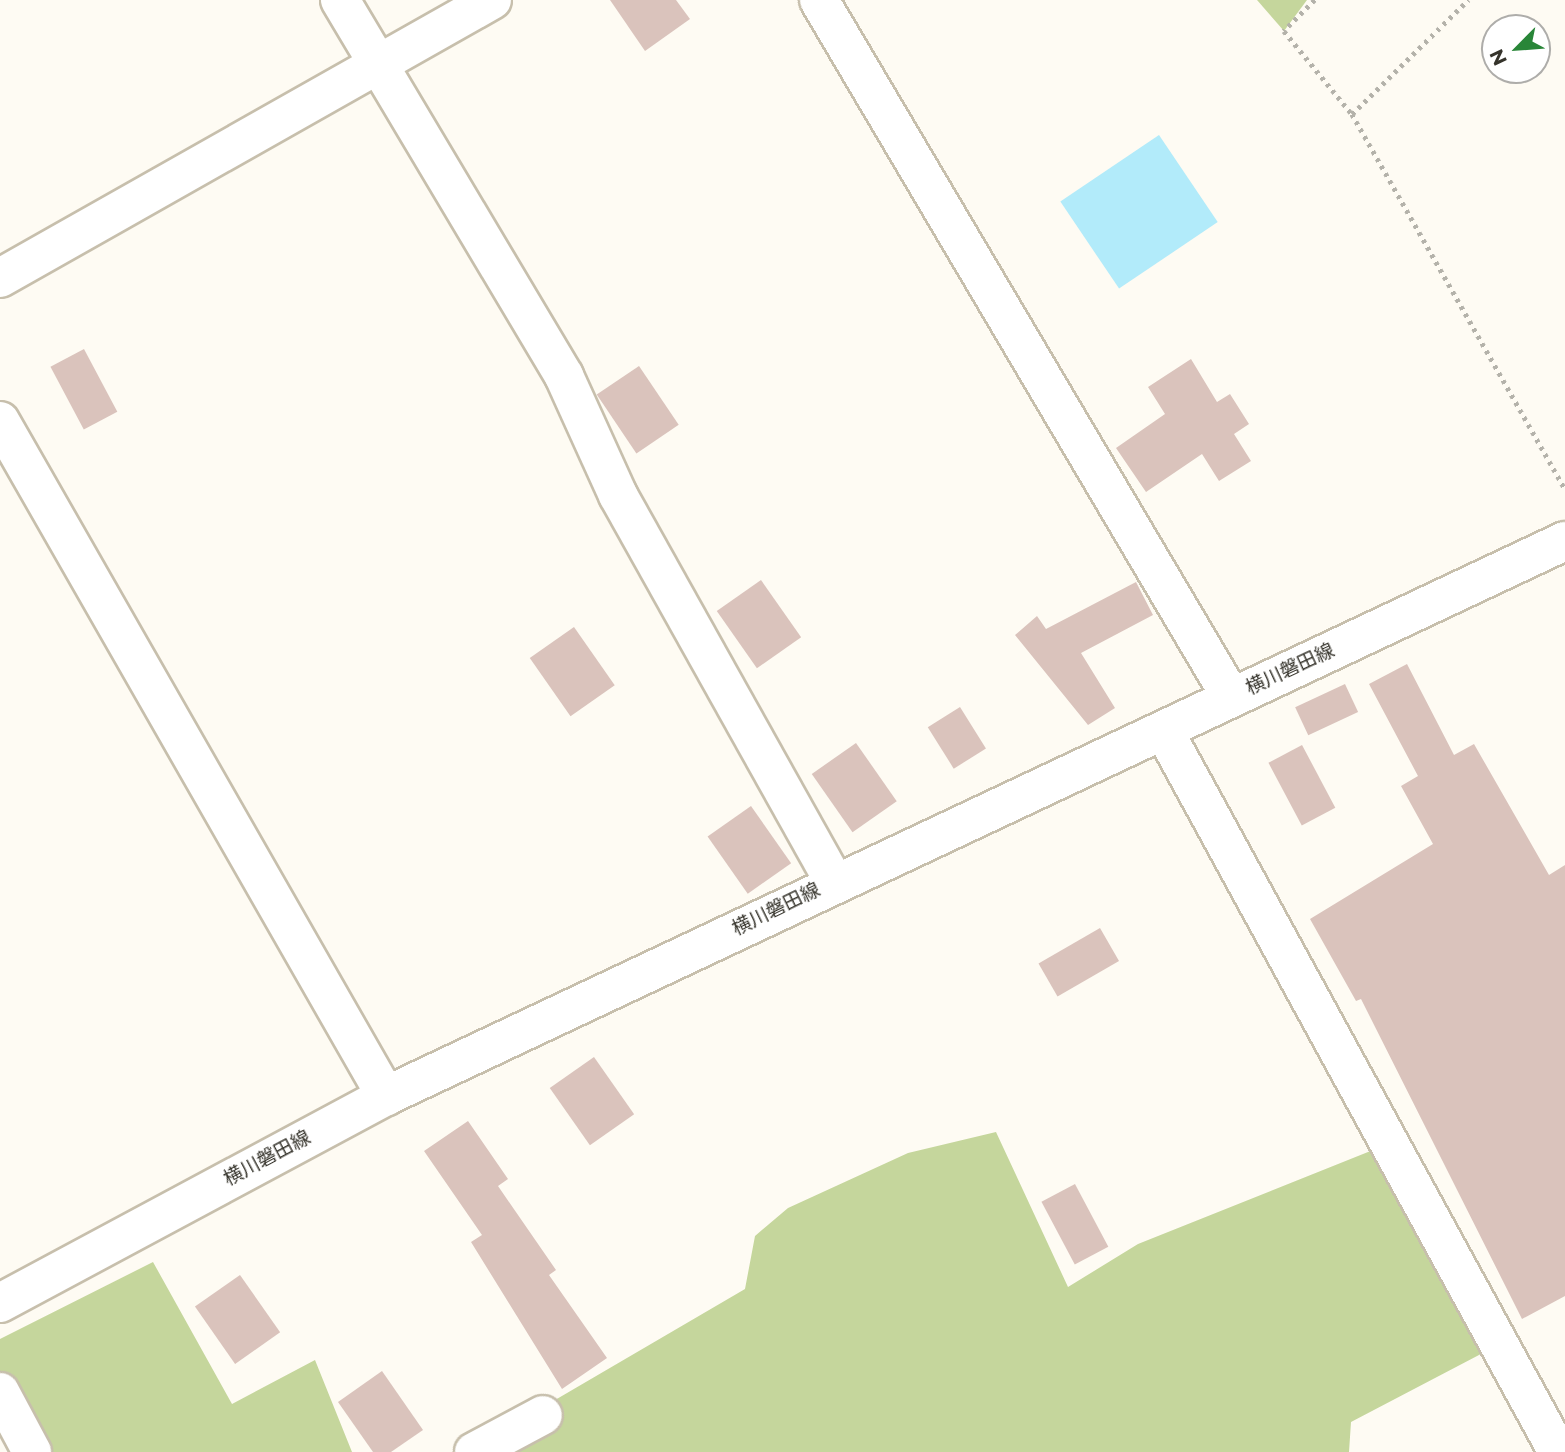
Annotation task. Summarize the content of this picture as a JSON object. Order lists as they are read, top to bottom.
{
  "streets": {
    "street": ["横川磐田線"]
  },
  "north": "bottom left"
}
